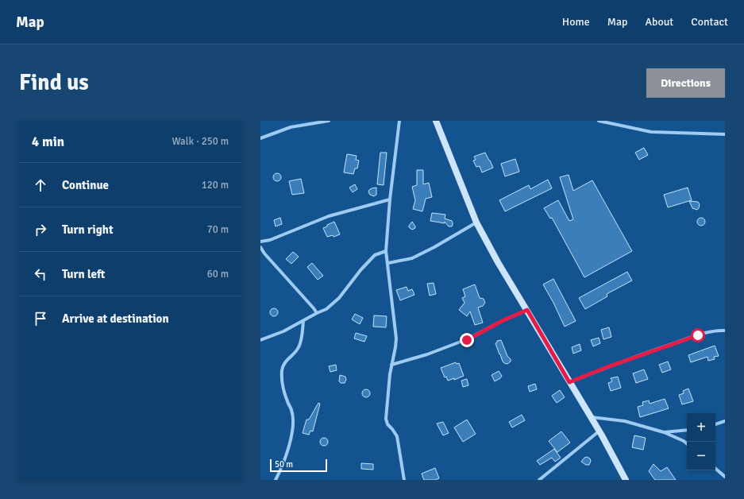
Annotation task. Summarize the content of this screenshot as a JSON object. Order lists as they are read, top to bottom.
{
  "scale_bar": "50 m",
  "page": {
    "header": "Map",
    "nav": [
      "Home",
      "Map",
      "About",
      "Contact"
    ],
    "buttons": "Directions",
    "title": "Find us",
    "heading": ["4 min", "Walk · 250 m"],
    "list": [
      ["Continue", "120 m"],
      ["Turn right", "70 m"],
      ["Turn left", "60 m"],
      "Arrive at destination"
    ],
    "map_buttons": ["+", "−"],
    "scale": "50 m"
  }
}
